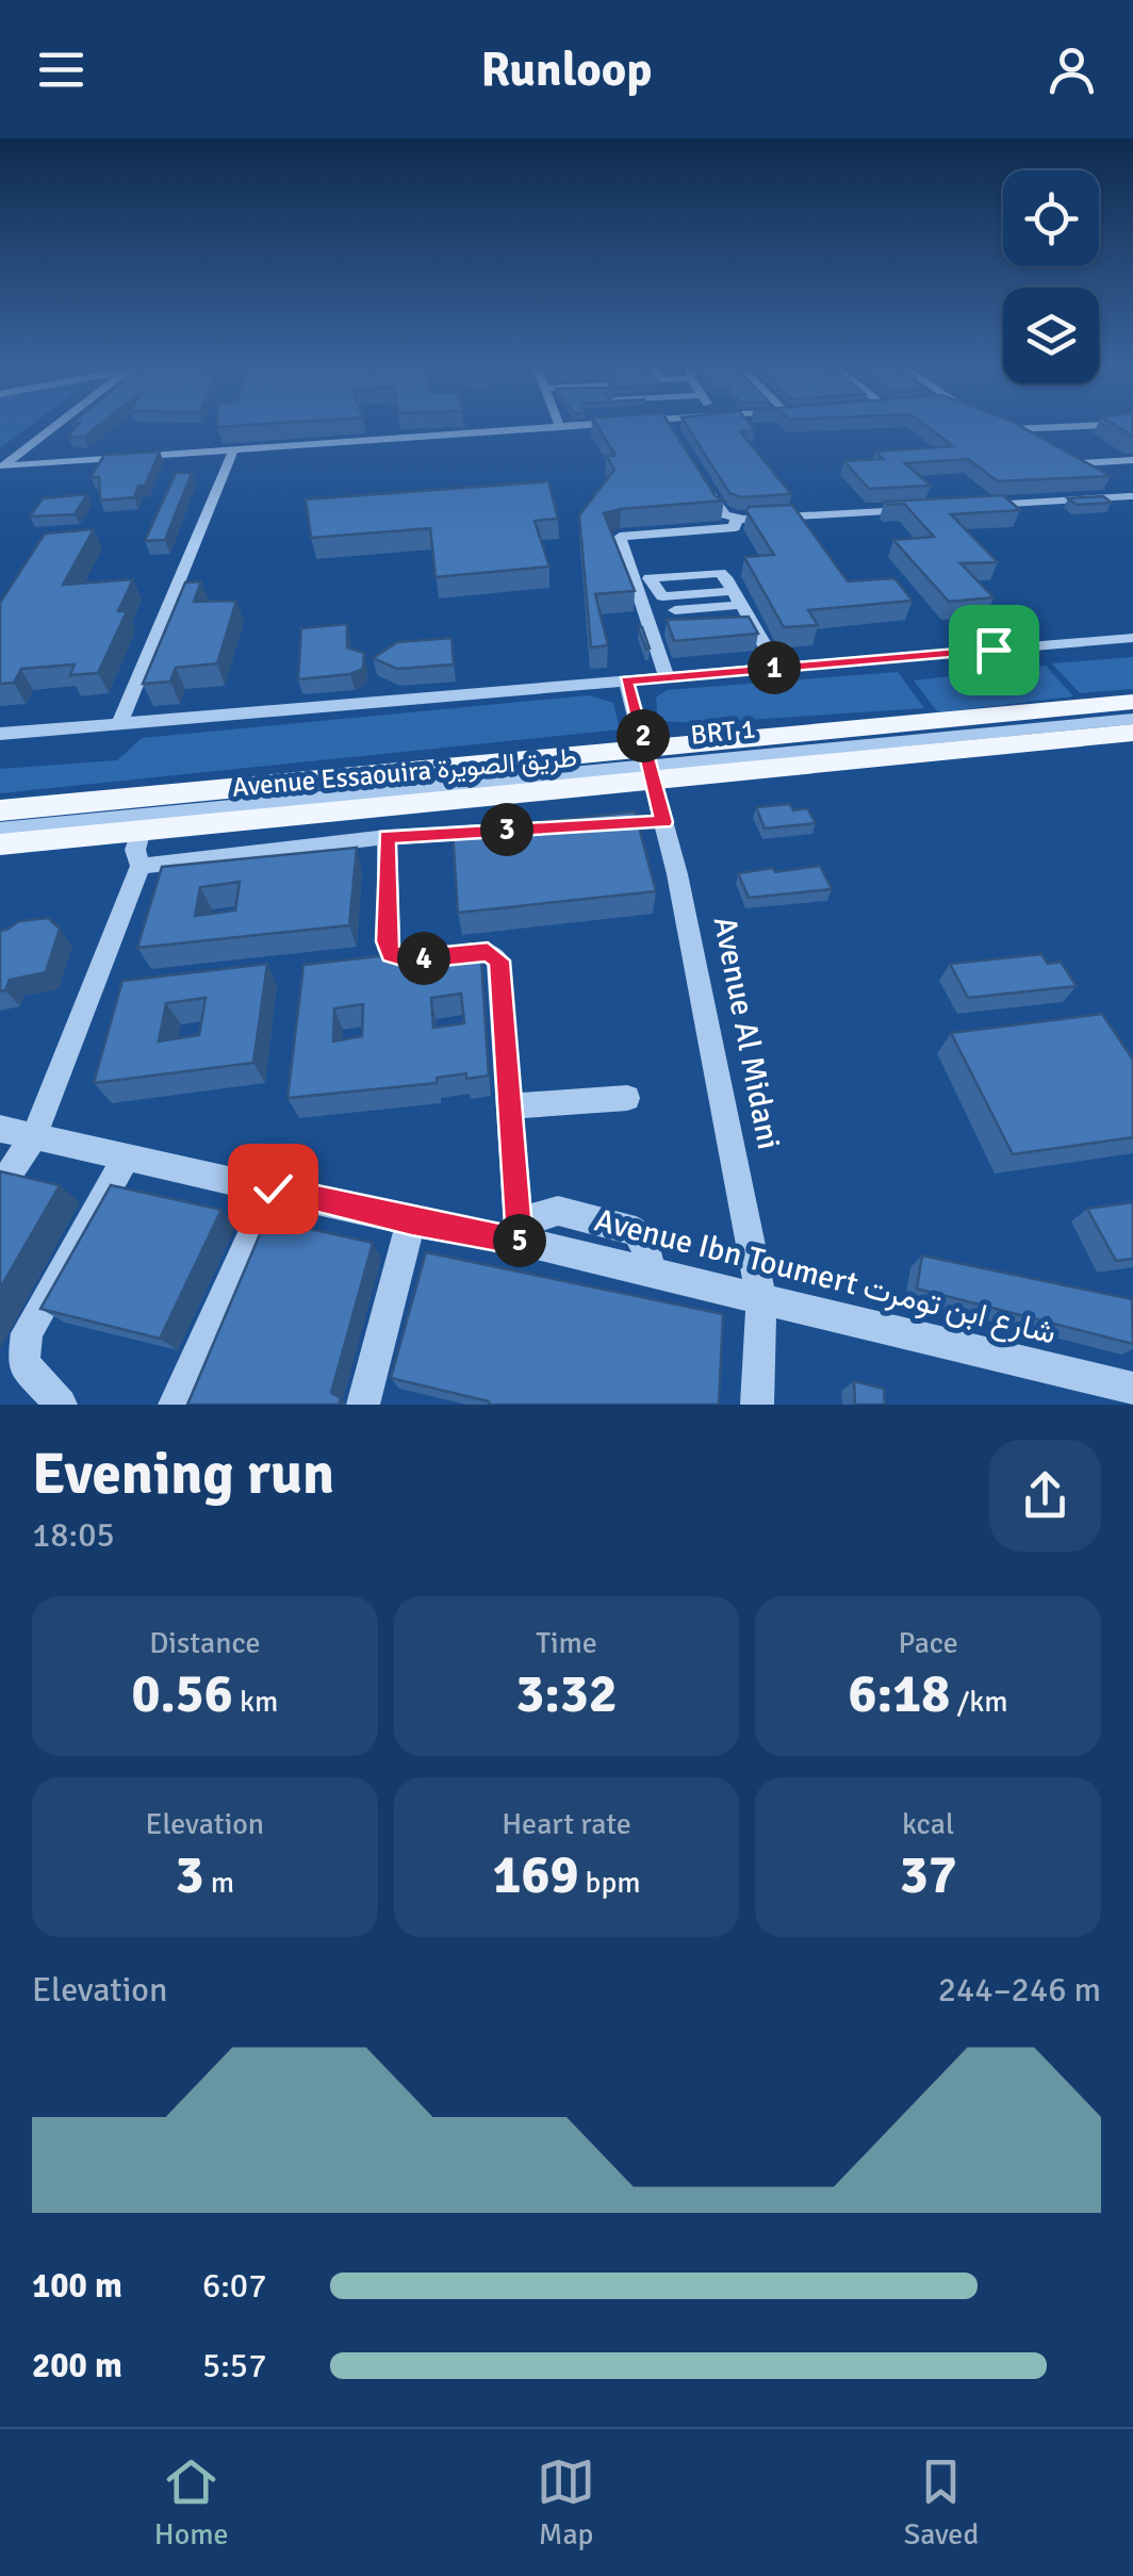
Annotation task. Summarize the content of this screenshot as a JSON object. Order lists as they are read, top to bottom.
{
  "streets": {
    "main road": ["Avenue Essaouira طريق الصويرة"],
    "street": ["BRT 1", "Avenue Al Midani", "Avenue Ibn Toumert شارع ابن تومرت"]
  },
  "crossings": [
    ["BRT 1", "Avenue Essaouira طريق الصويرة"],
    ["BRT 1", "Avenue Al Midani"],
    ["Avenue Essaouira طريق الصويرة", "Avenue Al Midani"],
    ["Avenue Al Midani", "Avenue Ibn Toumert شارع ابن تومرت"]
  ],
  "page": {
    "header": "Runloop",
    "pins": [
      "1",
      "2",
      "3",
      "4",
      "5"
    ],
    "heading": ["Evening run", "18:05"],
    "stats": [
      ["Distance", "0.56 km"],
      ["Time", "3:32"],
      ["Pace", "6:18 /km"],
      ["Elevation", "3 m"],
      ["Heart rate", "169 bpm"],
      ["kcal", "37"]
    ],
    "chart": ["Elevation", "244–246 m"],
    "list": [
      {
        "name": "100 m",
        "note": "6:07"
      },
      {
        "name": "200 m",
        "note": "5:57"
      }
    ],
    "tabs": ["Home", "Map", "Saved"]
  }
}
